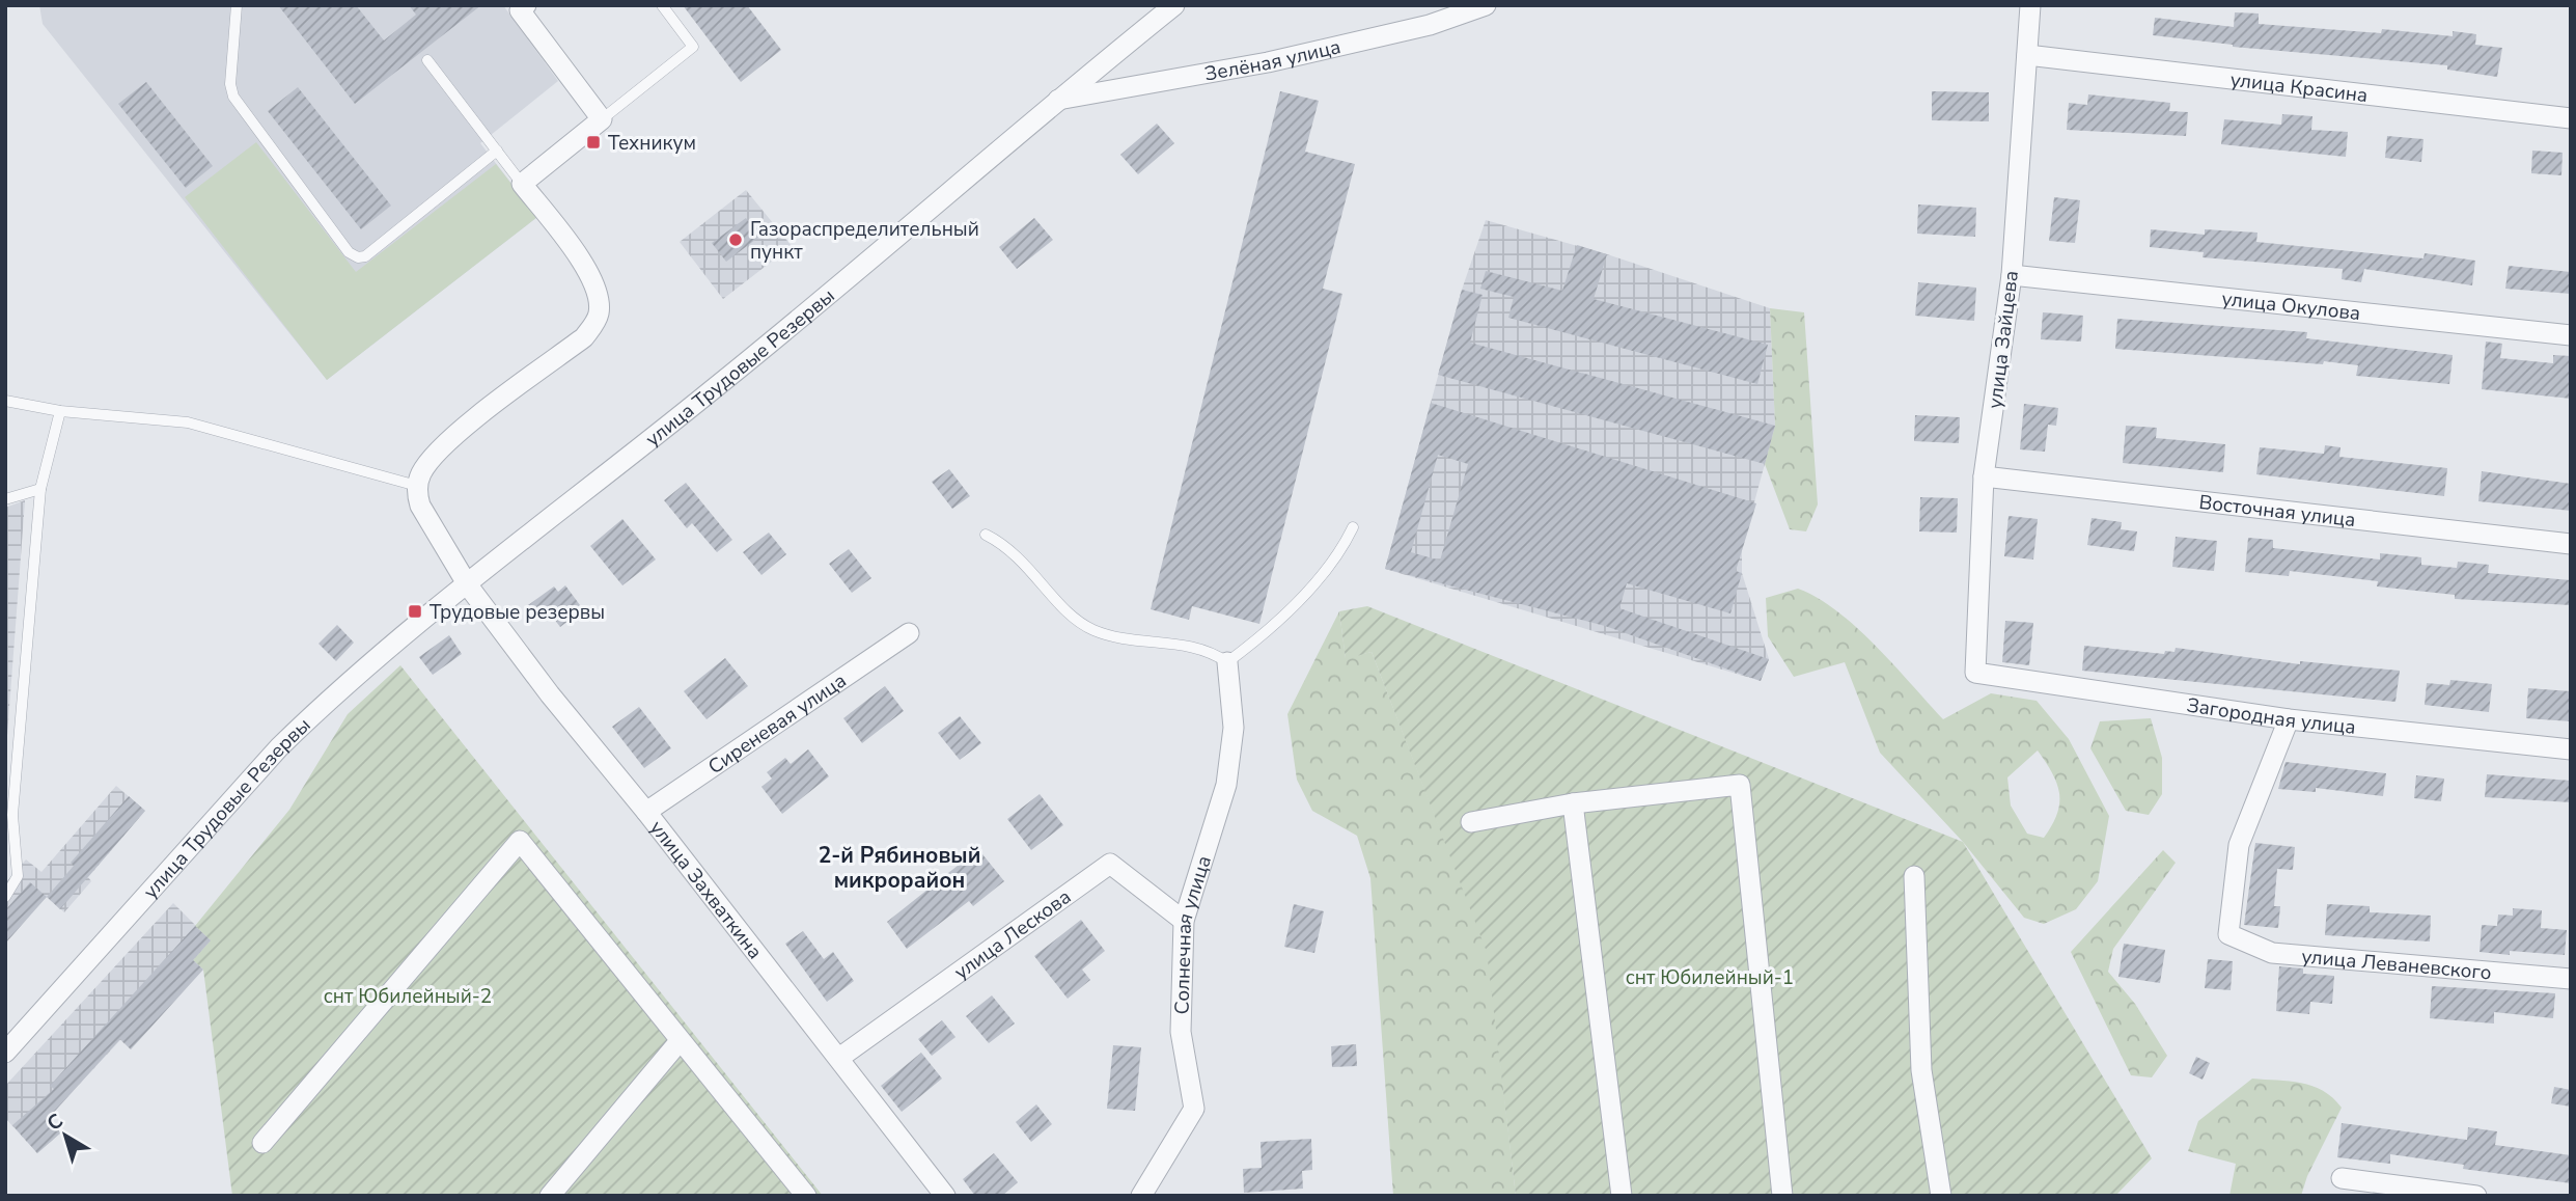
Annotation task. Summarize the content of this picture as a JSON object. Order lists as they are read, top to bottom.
{
  "streets": {
    "street": [
      "Зелёная улица",
      "улица Красина",
      "улица Окулова",
      "улица Зайцева",
      "улица Трудовые Резервы",
      "Восточная улица",
      "Загородная улица",
      "Сиреневая улица",
      "улица Захваткина",
      "улица Лескова",
      "Солнечная улица",
      "улица Леваневского"
    ]
  },
  "crossings": [
    ["Зелёная улица", "улица Трудовые Резервы"],
    ["улица Красина", "улица Зайцева"],
    ["улица Окулова", "улица Зайцева"],
    ["улица Зайцева", "Восточная улица"],
    ["улица Зайцева", "Загородная улица"],
    ["улица Трудовые Резервы", "улица Захваткина"],
    ["Загородная улица", "улица Леваневского"],
    ["Сиреневая улица", "улица Захваткина"],
    ["улица Захваткина", "улица Лескова"],
    ["улица Лескова", "Солнечная улица"]
  ],
  "districts": ["2-й Рябиновый микрорайон"],
  "parks": ["снт Юбилейный-1", "снт Юбилейный-2"],
  "places": {
    "transit": ["Техникум", "Трудовые резервы"],
    "other": ["Газораспределительный пункт"]
  },
  "north": "top left"
}
